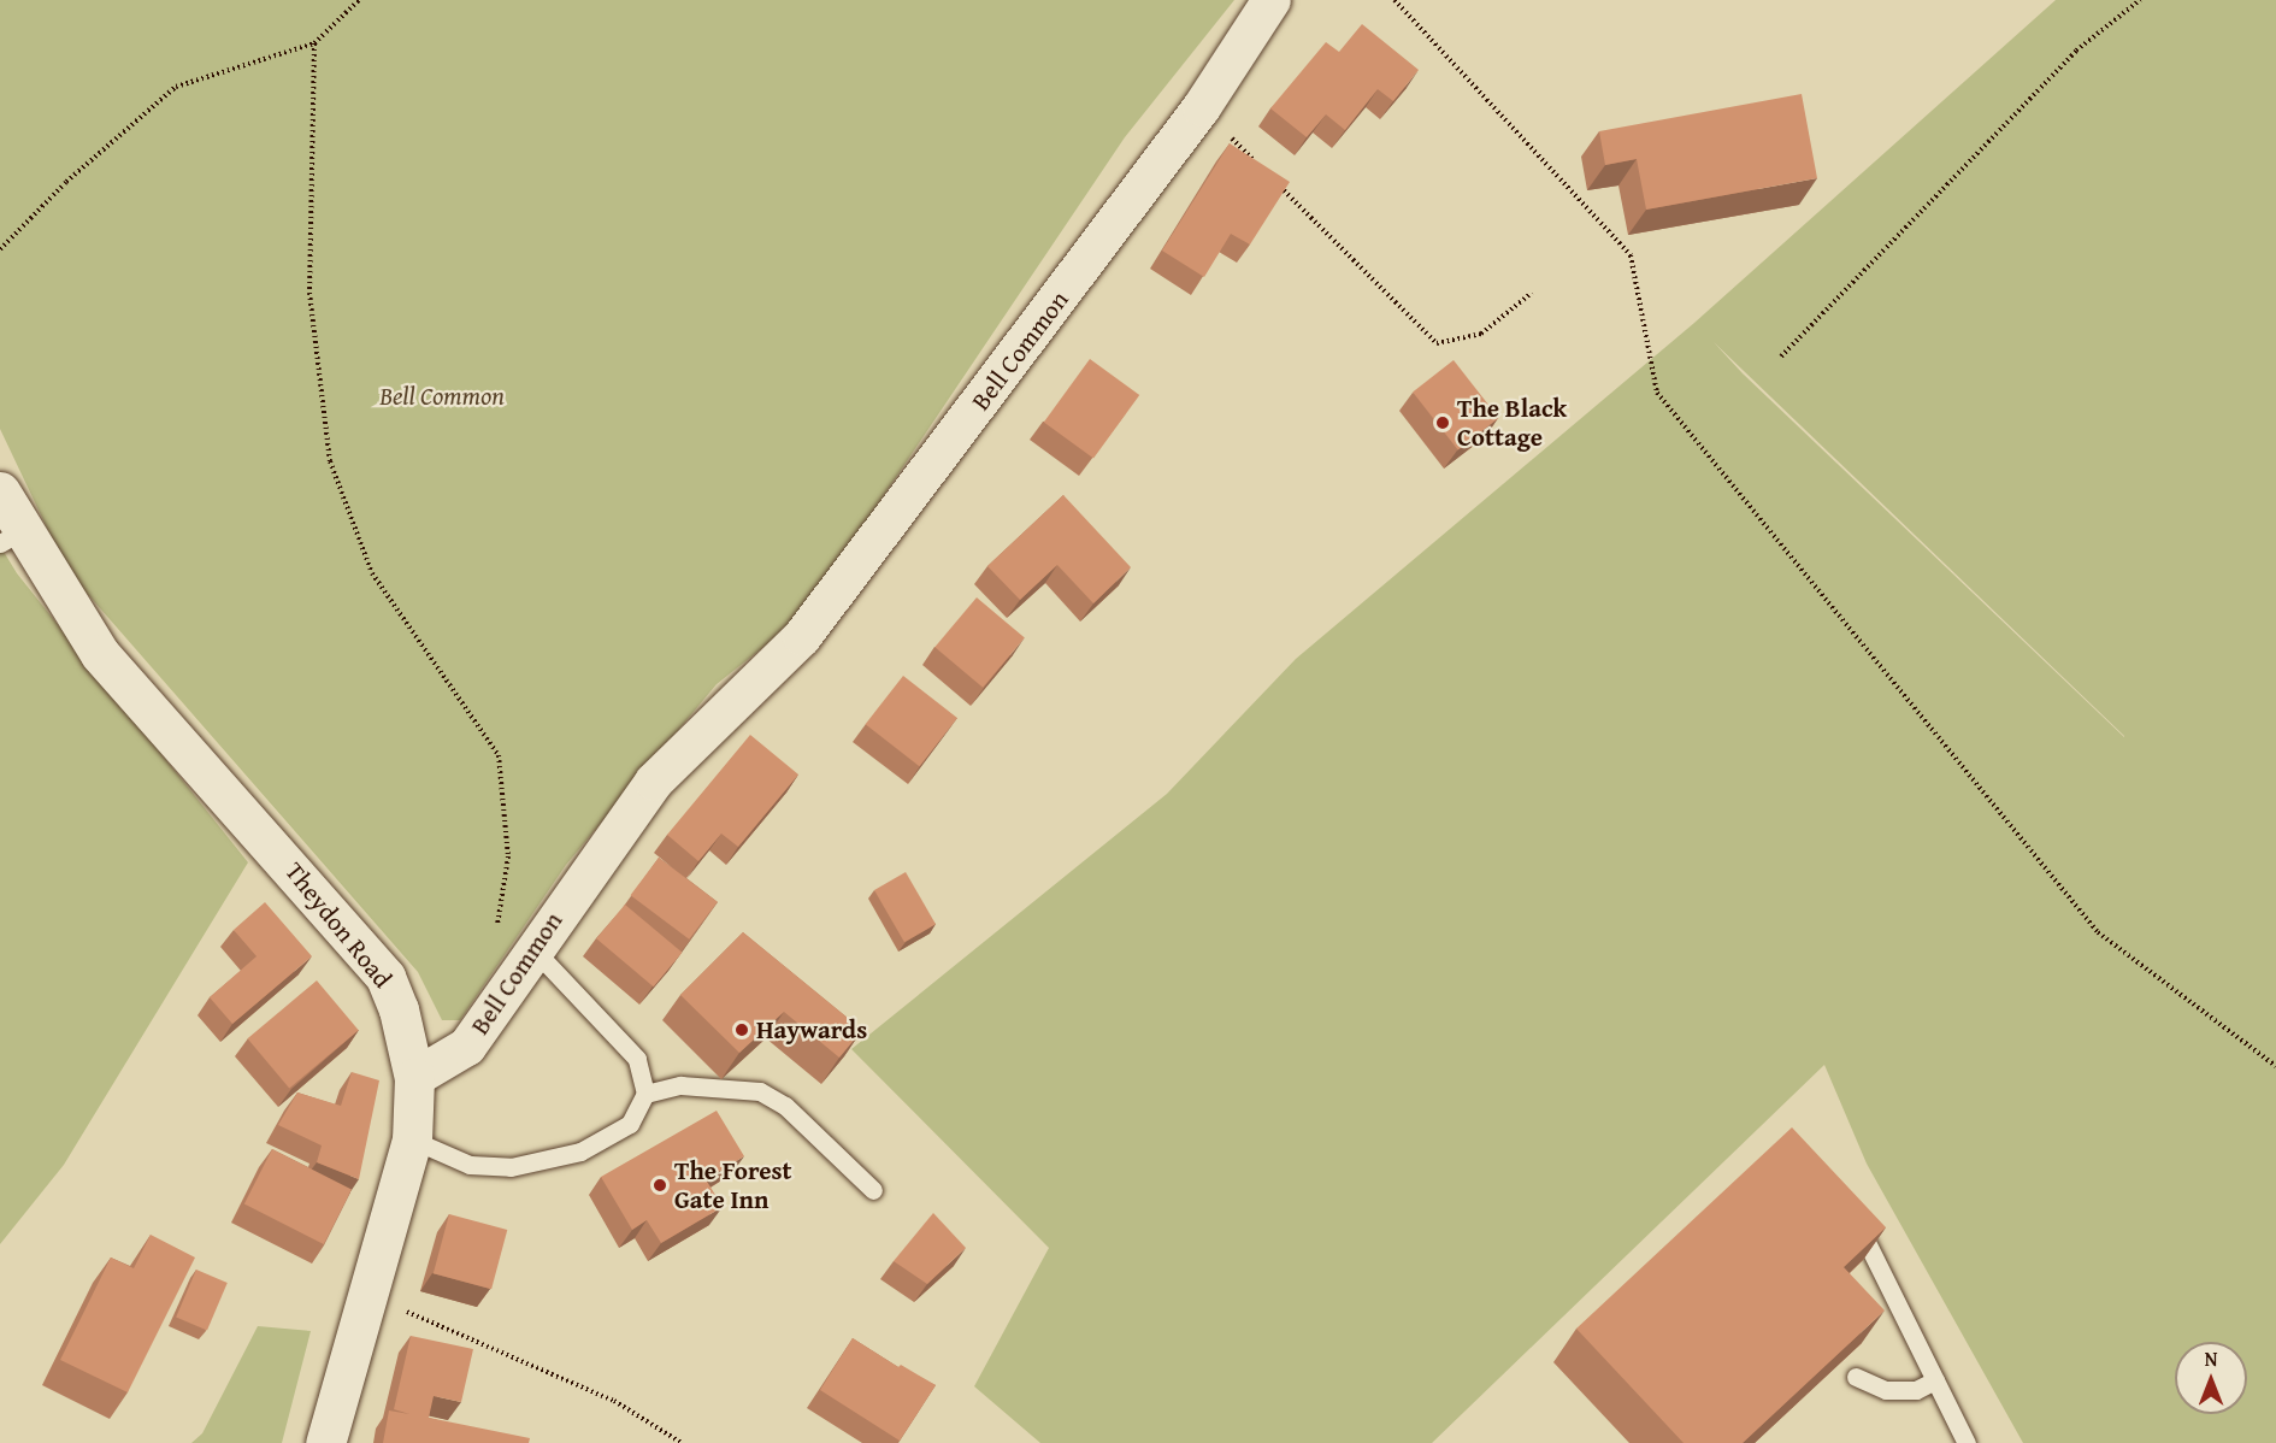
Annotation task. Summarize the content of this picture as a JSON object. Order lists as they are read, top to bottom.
{
  "streets": {
    "street": ["Bell Common", "Theydon Road"]
  },
  "crossings": [
    ["Bell Common", "Theydon Road"]
  ],
  "parks": ["Bell Common"],
  "places": ["The Black Cottage", "Haywards", "The Forest Gate Inn"],
  "north": "top"
}
